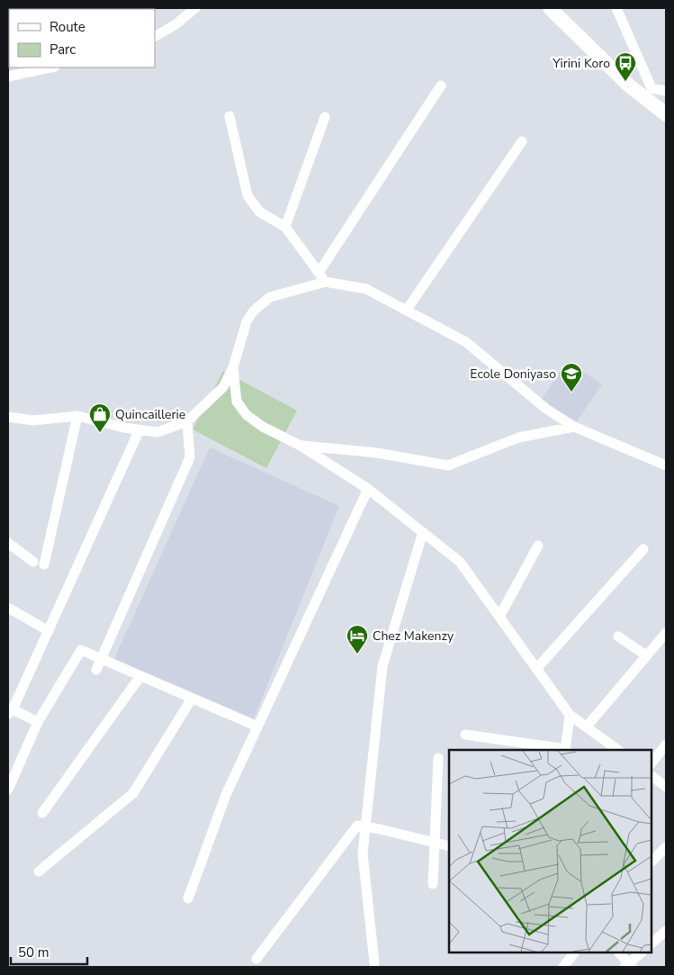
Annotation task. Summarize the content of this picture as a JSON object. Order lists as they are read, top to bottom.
{
  "places": {
    "bus stop": ["Yirini Koro"],
    "school or university": ["Ecole Doniyaso"],
    "shop": ["Quincaillerie"],
    "hotel": ["Chez Makenzy"]
  },
  "legend": ["Route", "Parc"],
  "scale_bar": "50 m"
}
